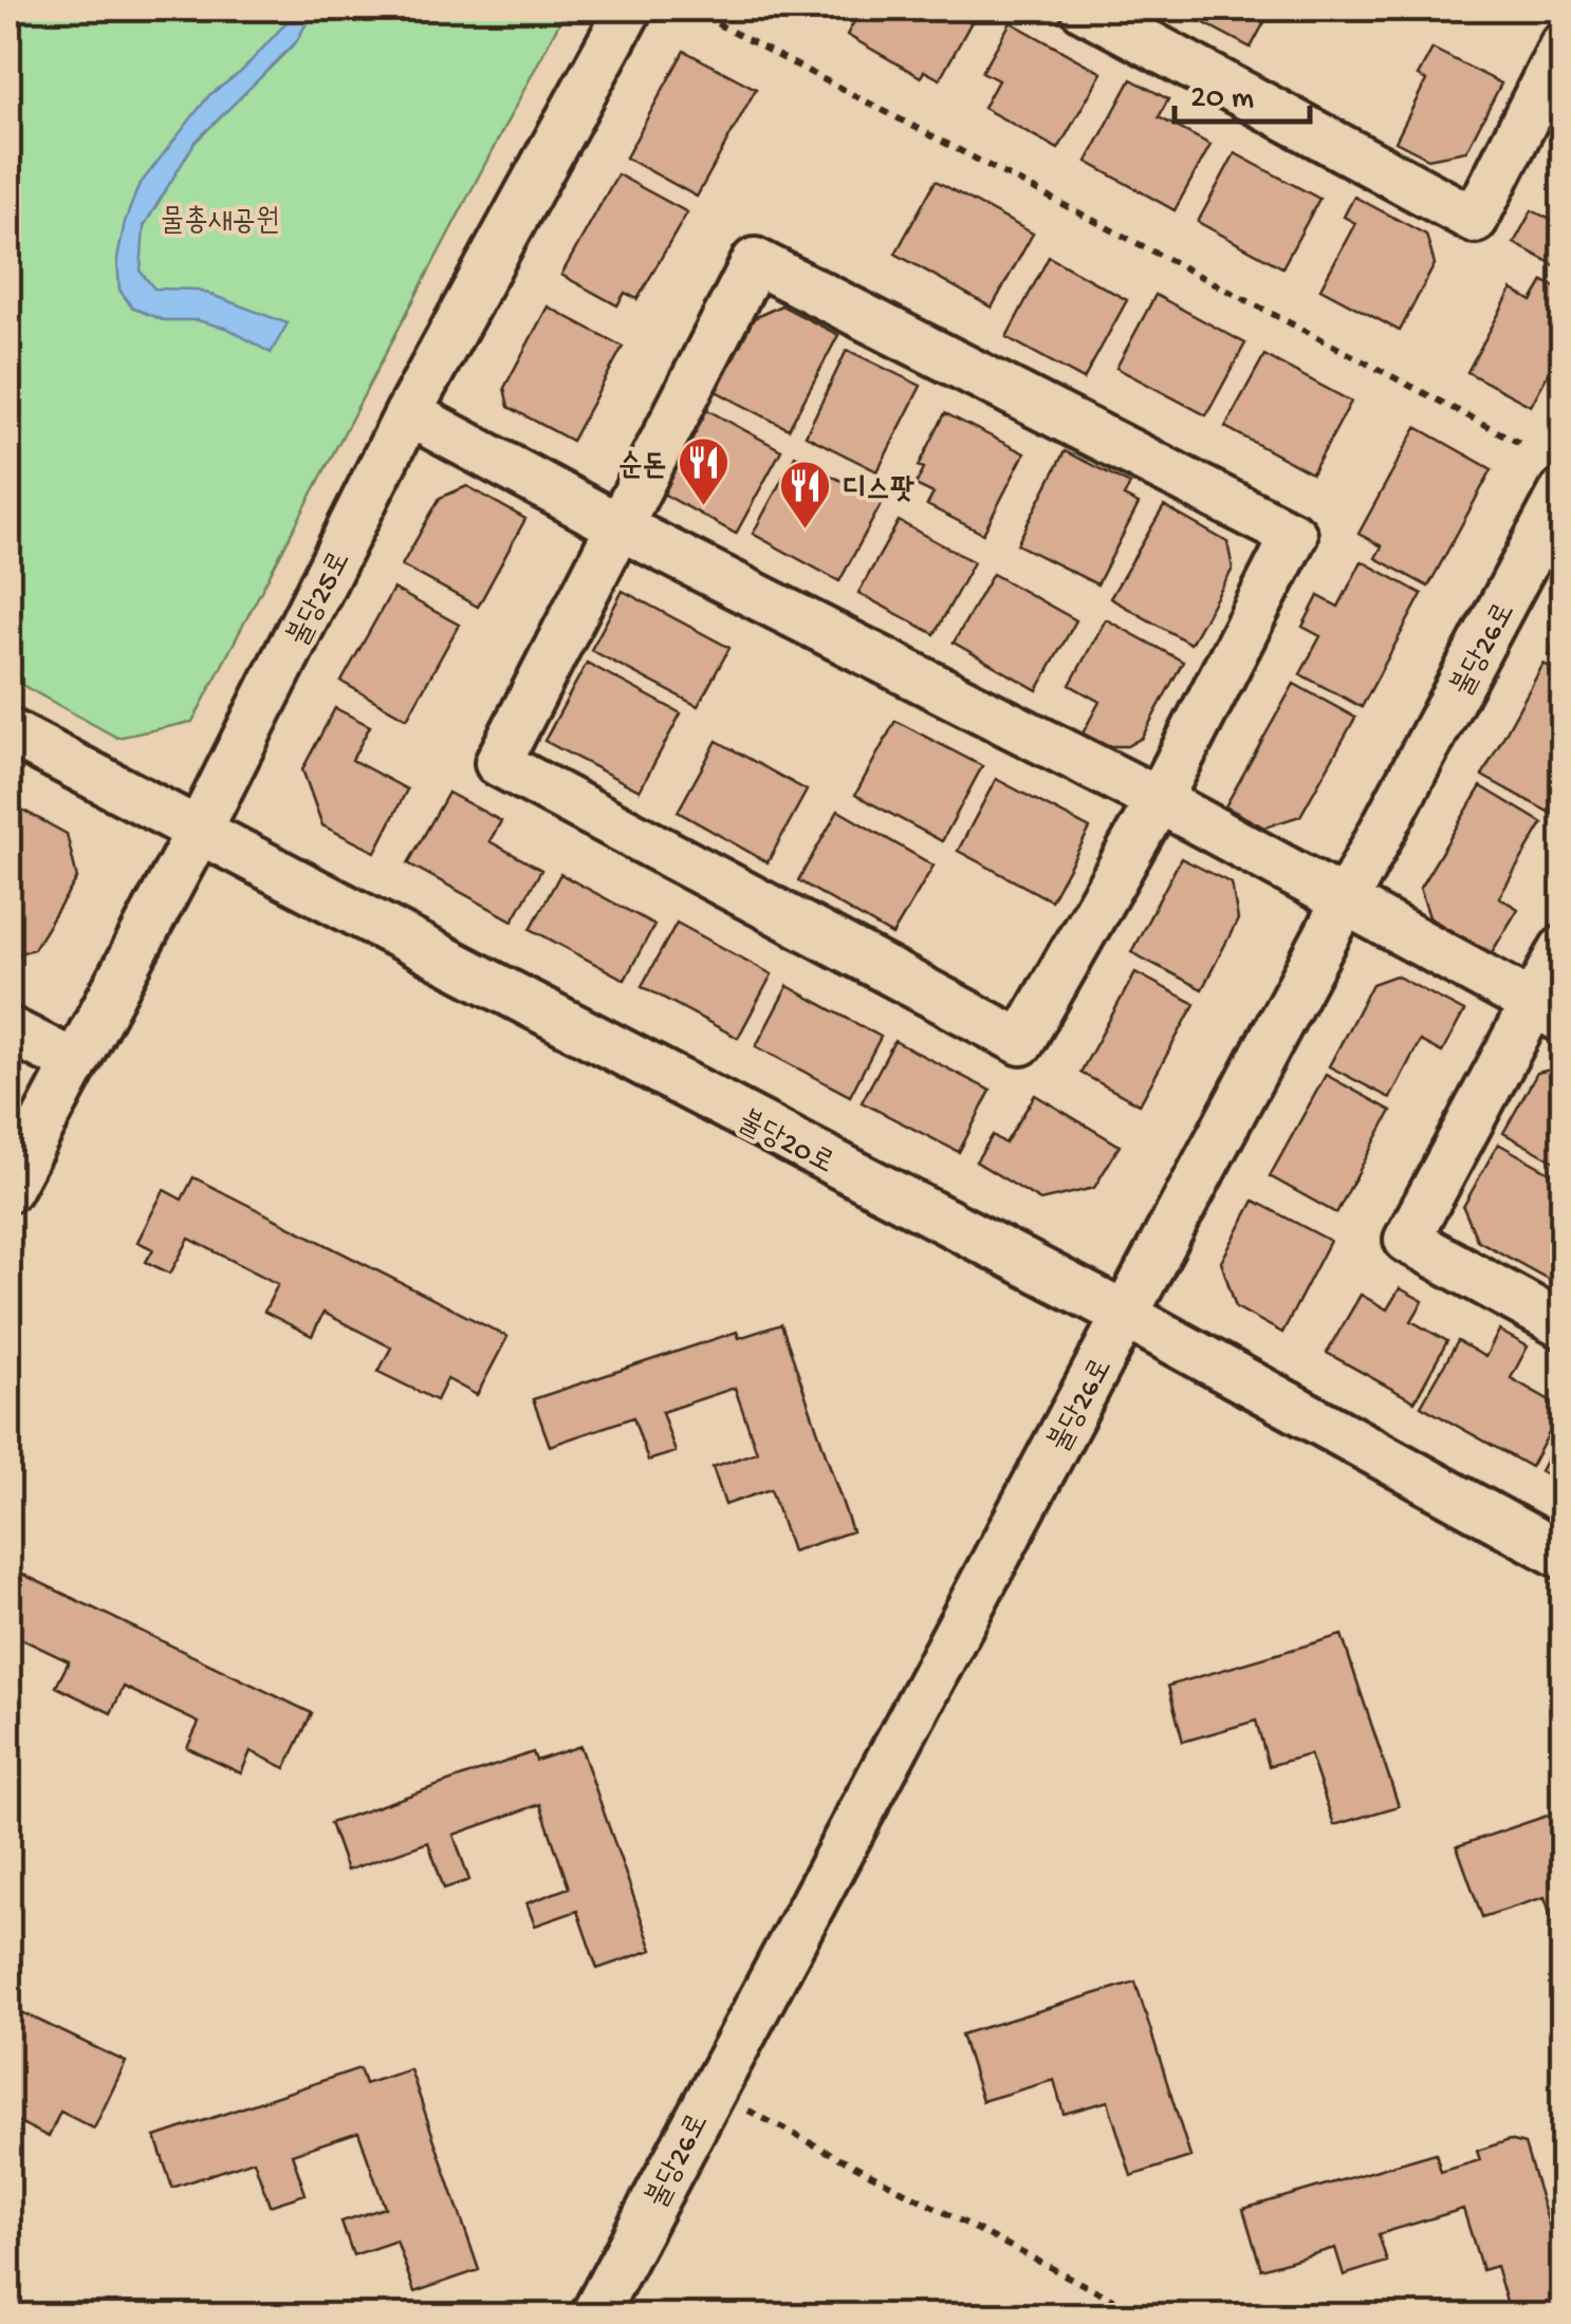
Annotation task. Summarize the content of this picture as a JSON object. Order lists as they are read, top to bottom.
{
  "streets": {
    "street": ["불당25로", "불당26로", "불당20로"]
  },
  "crossings": [
    ["불당25로", "불당20로"],
    ["불당26로", "불당20로"]
  ],
  "parks": ["물총새공원"],
  "places": {
    "restaurant": ["순돈", "디스팟"]
  },
  "scale_bar": "20 m"
}
